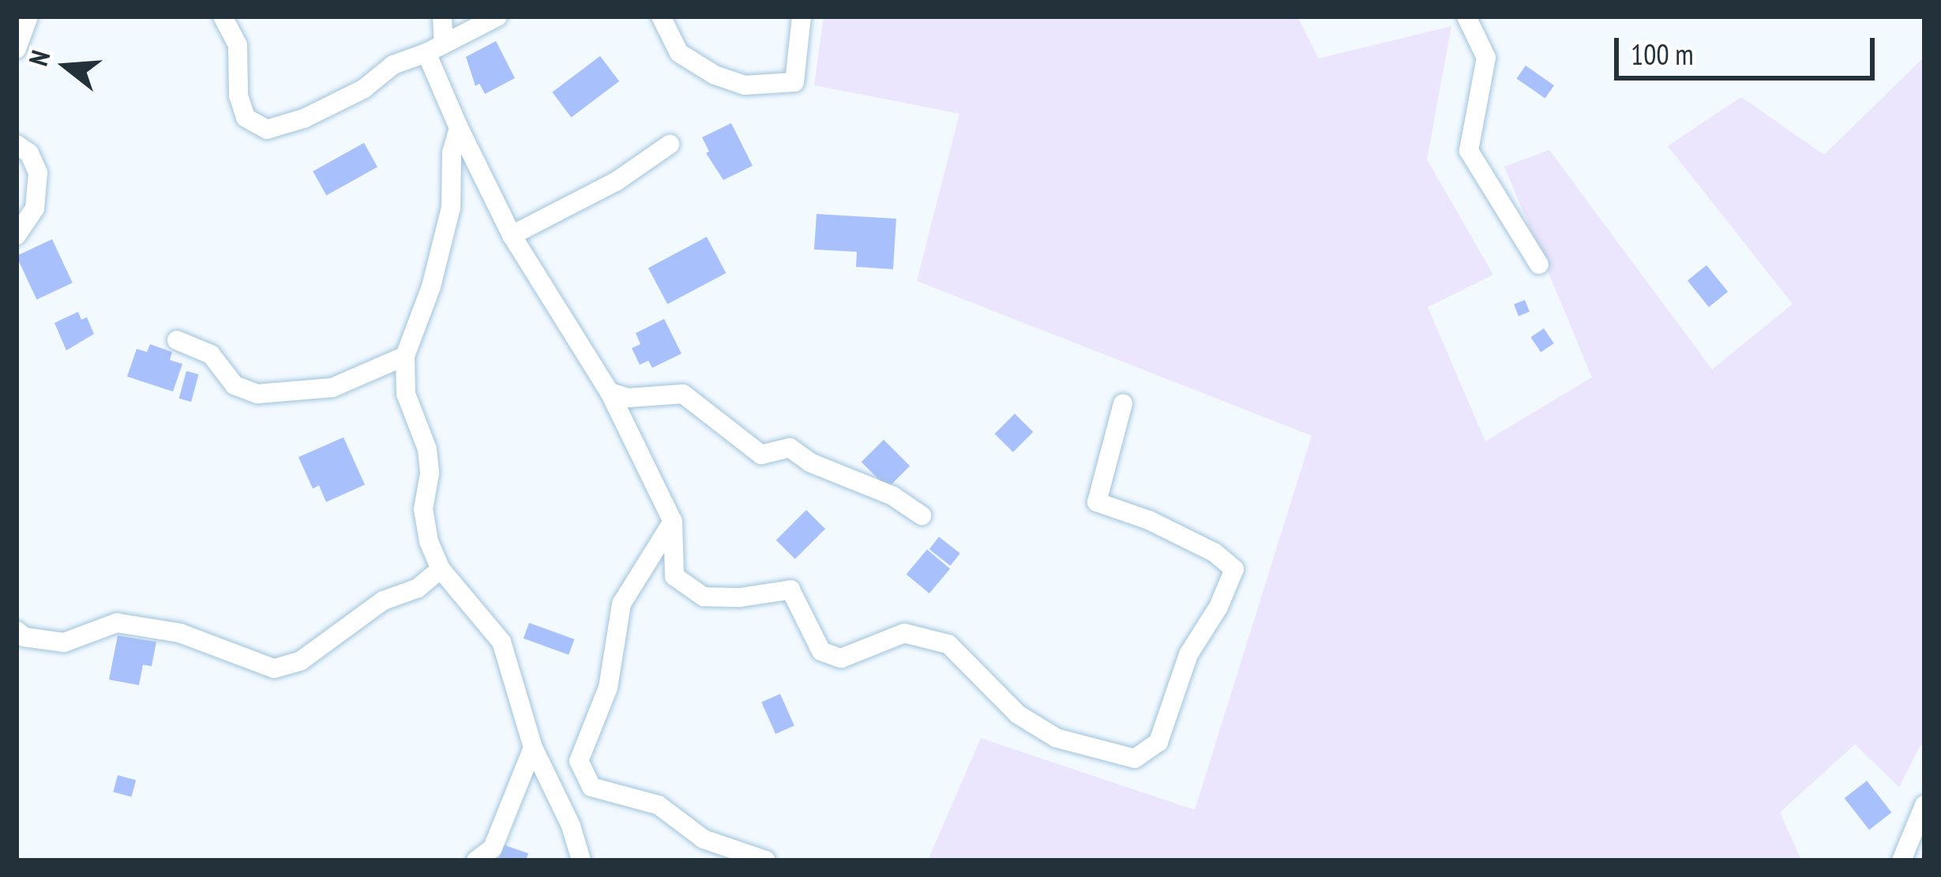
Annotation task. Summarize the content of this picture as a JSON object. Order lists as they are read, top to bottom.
{
  "scale_bar": "100 m",
  "north": "left"
}
